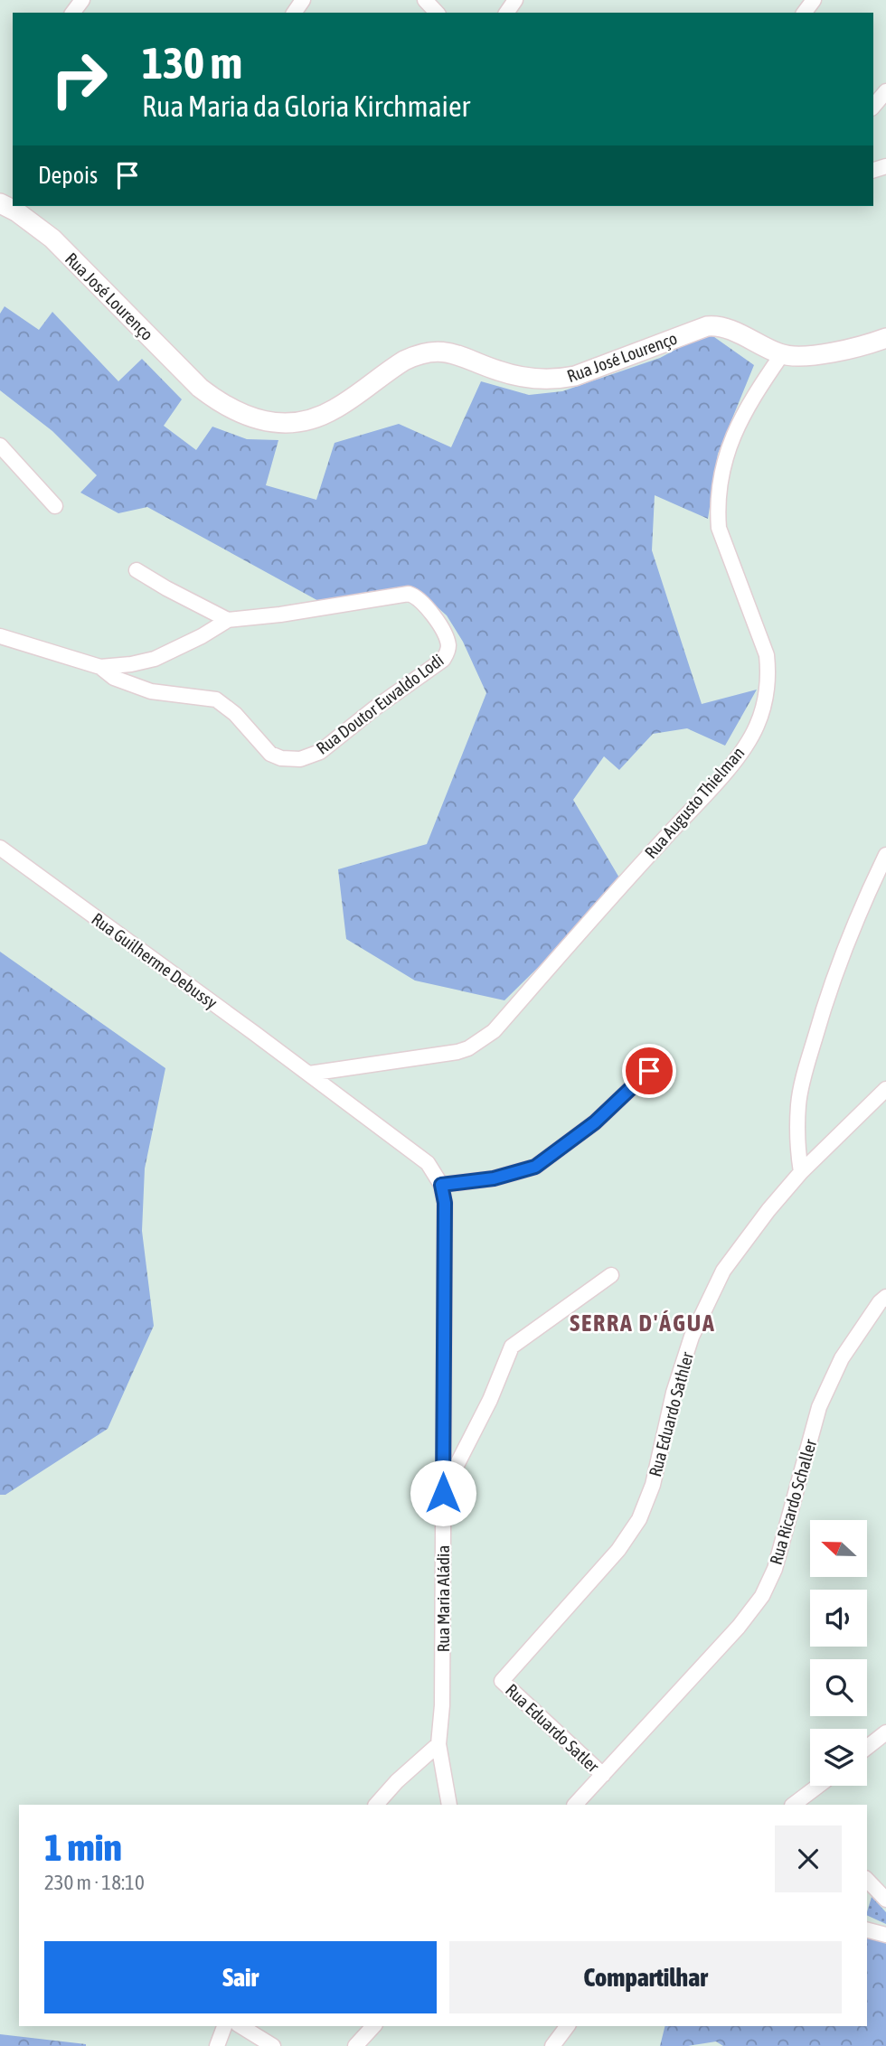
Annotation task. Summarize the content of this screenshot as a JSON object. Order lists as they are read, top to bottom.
{
  "streets": {
    "street": [
      "Rua José Lourenço",
      "Rua Doutor Euvaldo Lodi",
      "Rua Augusto Thielman",
      "Rua Guilherme Debussy",
      "Rua Eduardo Sathler",
      "Rua Ricardo Schaller",
      "Rua Maria Aládia",
      "Rua Eduardo Satler"
    ]
  },
  "crossings": [
    ["Rua José Lourenço", "Rua Augusto Thielman"],
    ["Rua Augusto Thielman", "Rua Guilherme Debussy"],
    ["Rua Augusto Thielman", "Rua Maria Aládia"],
    ["Rua Guilherme Debussy", "Rua Maria Aládia"],
    ["Rua Eduardo Sathler", "Rua Eduardo Satler"],
    ["Rua Ricardo Schaller", "Rua Eduardo Satler"]
  ],
  "districts": ["SERRA D'ÁGUA"],
  "north": "left",
  "page": {
    "turn": ["130 m", "Rua Maria da Gloria Kirchmaier"],
    "then": "Depois",
    "heading": ["1 min", "230 m · 18:10"],
    "buttons": ["Sair", "Compartilhar"]
  }
}
